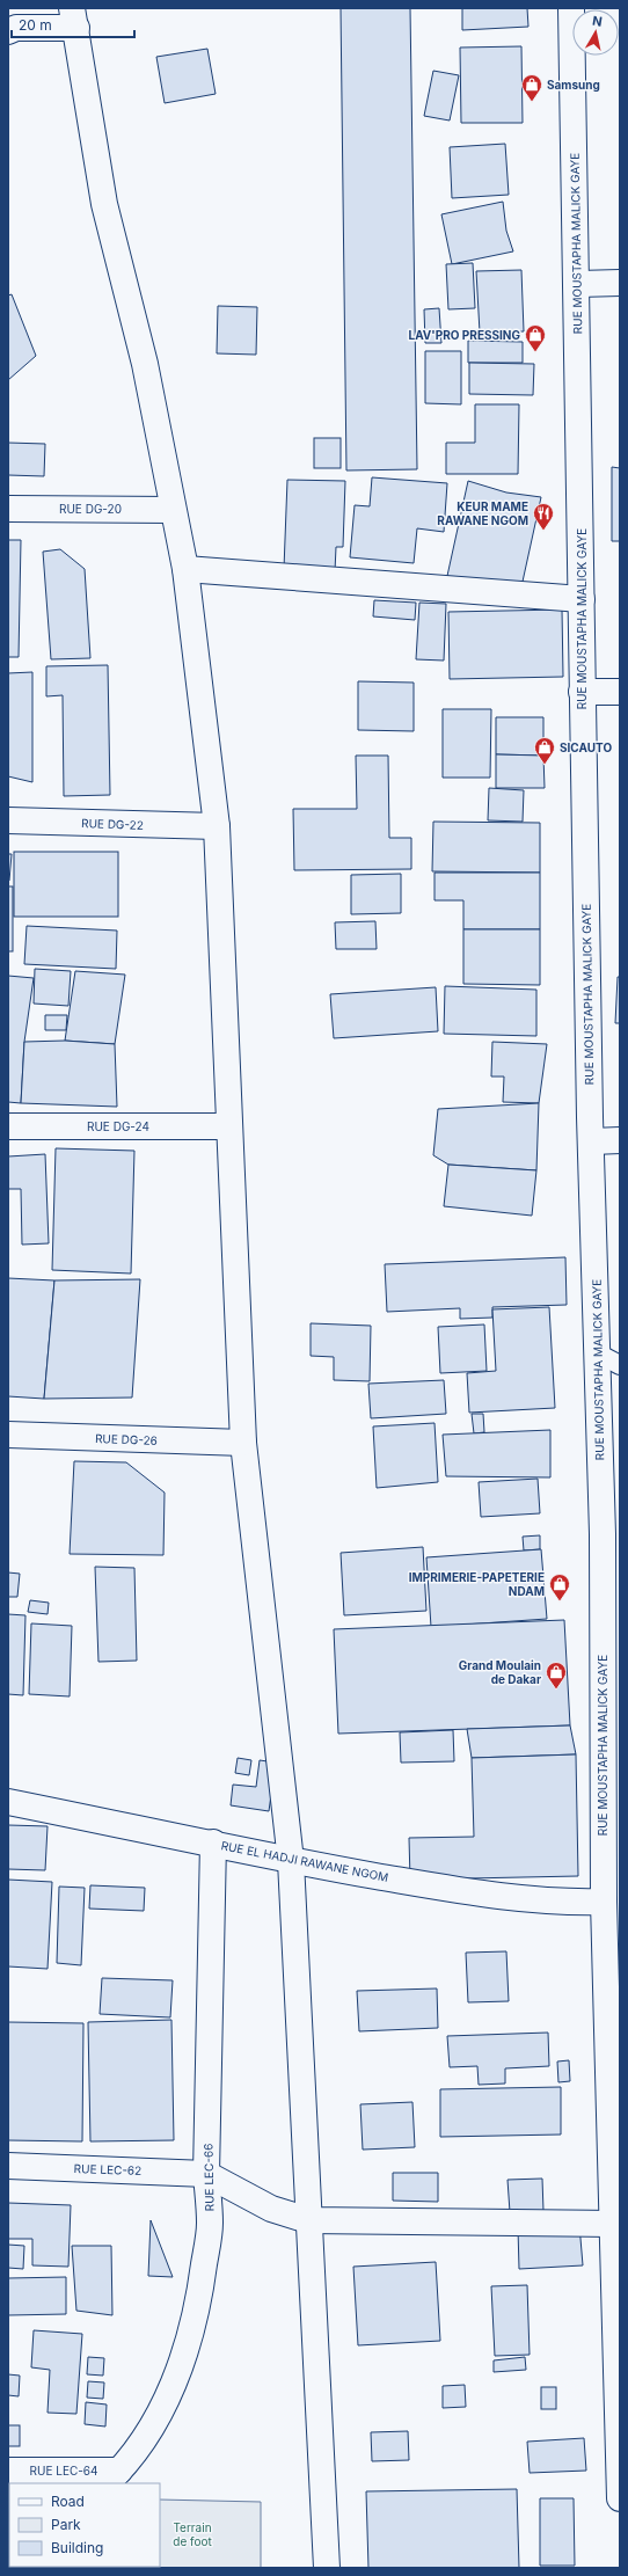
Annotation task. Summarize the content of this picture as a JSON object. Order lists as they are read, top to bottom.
{
  "streets": {
    "street": [
      "RUE MOUSTAPHA MALICK GAYE",
      "RUE DG-20",
      "RUE DG-22",
      "RUE DG-24",
      "RUE DG-26",
      "RUE EL HADJI RAWANE NGOM",
      "RUE LEC-62",
      "RUE LEC-66",
      "RUE LEC-64"
    ]
  },
  "crossings": [
    ["RUE MOUSTAPHA MALICK GAYE", "RUE EL HADJI RAWANE NGOM"],
    ["RUE EL HADJI RAWANE NGOM", "RUE LEC-66"],
    ["RUE LEC-62", "RUE LEC-66"],
    ["RUE LEC-66", "RUE LEC-64"]
  ],
  "parks": ["Terrain de foot"],
  "places": {
    "shop": [
      "Samsung",
      "LAV'PRO PRESSING",
      "SICAUTO",
      "IMPRIMERIE-PAPETERIE NDAM",
      "Grand Moulain de Dakar"
    ],
    "restaurant": ["KEUR MAME RAWANE NGOM"]
  },
  "legend": ["Road", "Park", "Building"],
  "scale_bar": "20 m",
  "north": "top"
}
